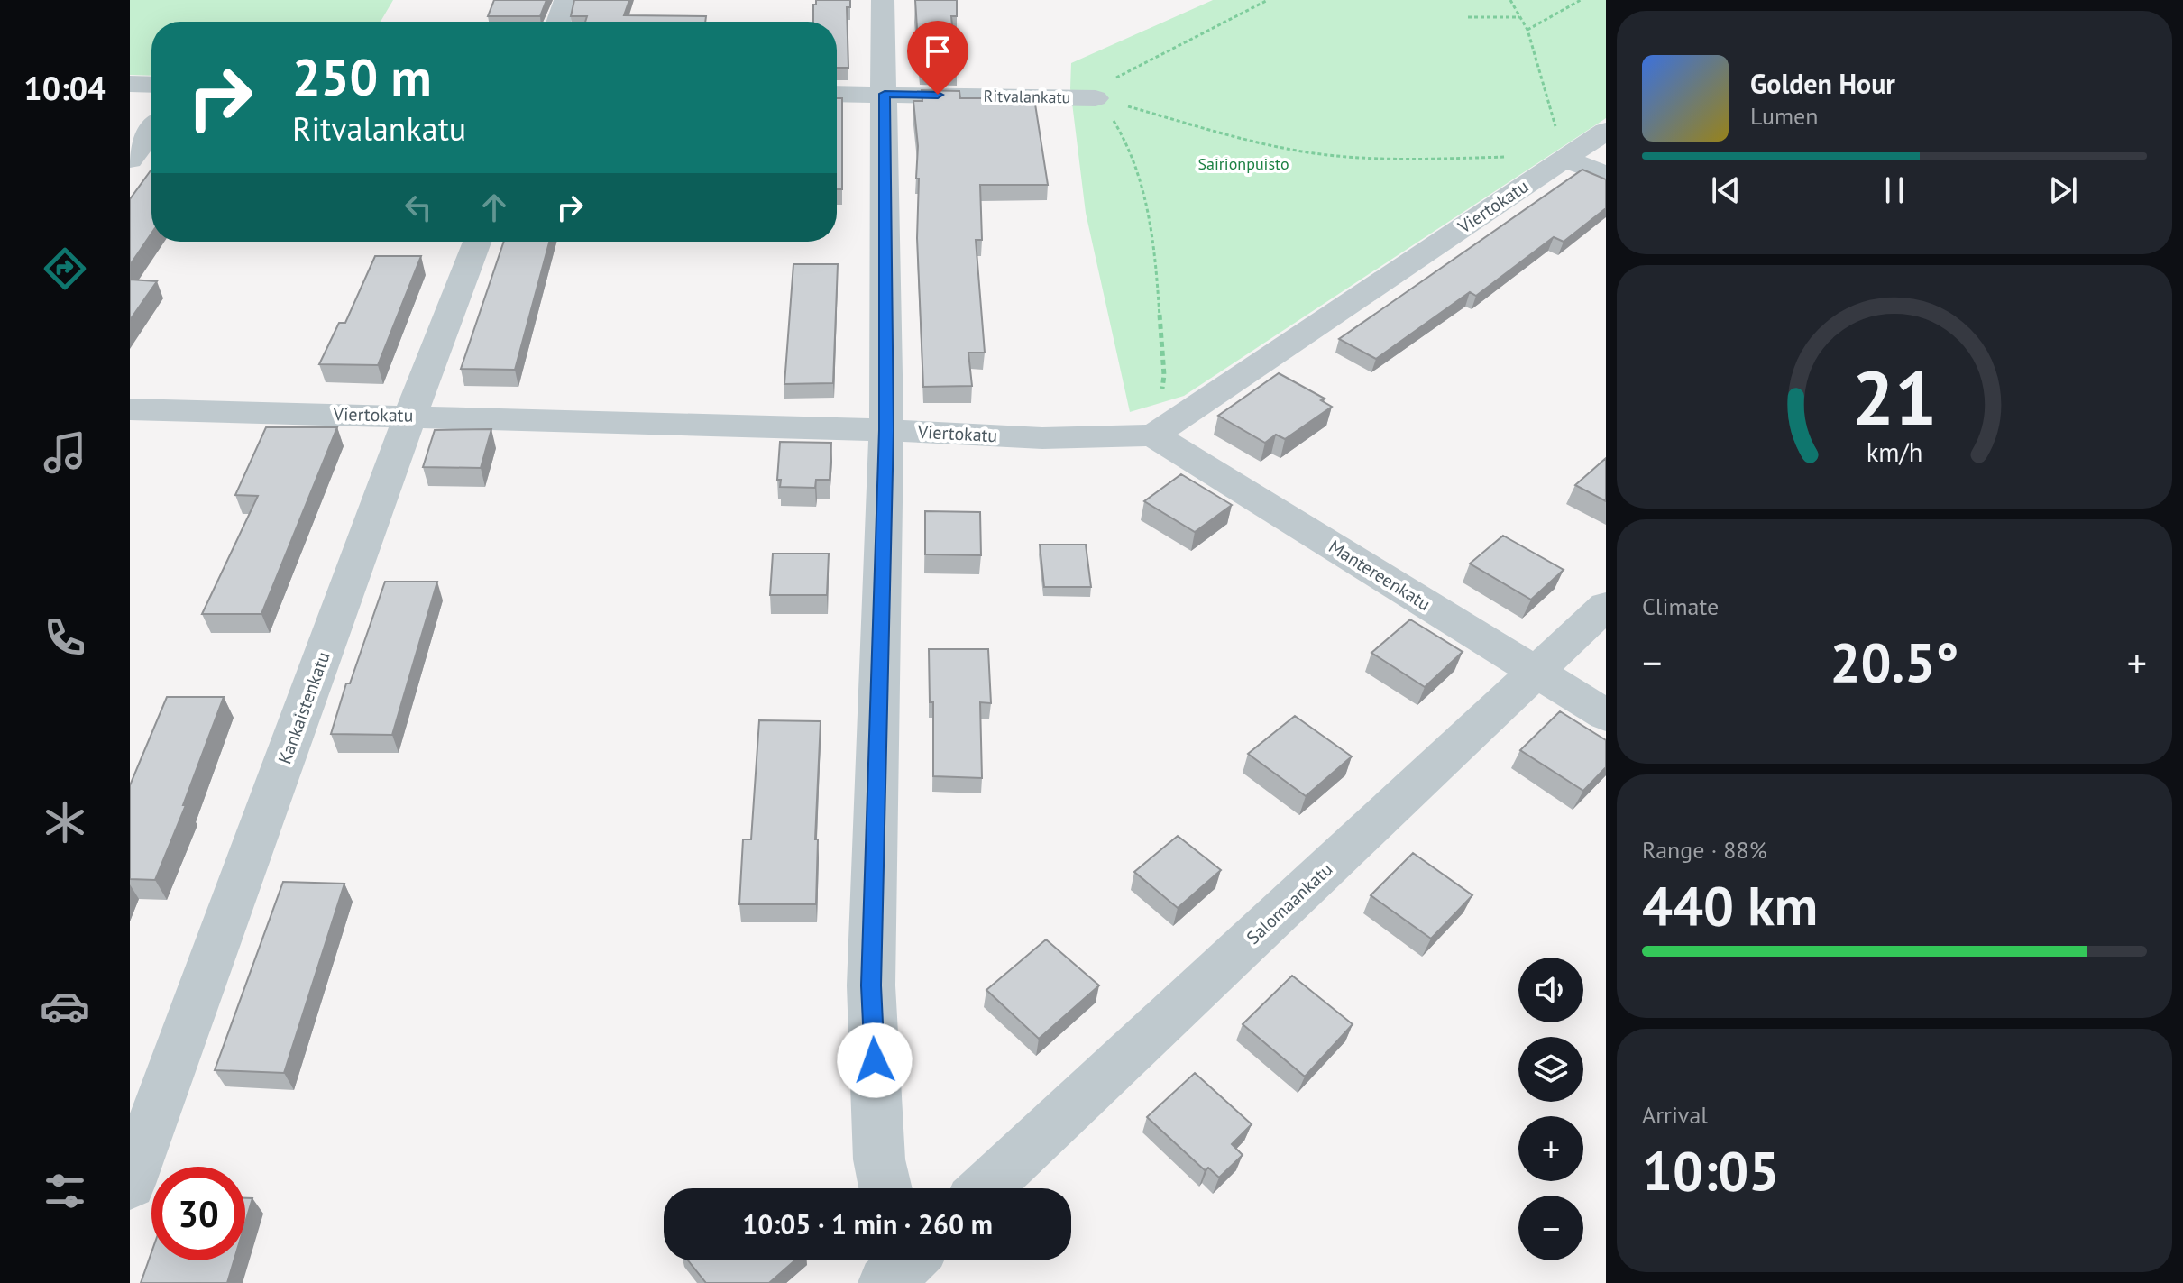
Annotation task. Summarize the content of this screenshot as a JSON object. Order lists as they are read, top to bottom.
{
  "streets": {
    "street": [
      "Ritvalankatu",
      "Viertokatu",
      "Mantereenkatu",
      "Kankaistenkatu",
      "Salomaankatu"
    ]
  },
  "crossings": [
    ["Viertokatu", "Mantereenkatu"],
    ["Viertokatu", "Kankaistenkatu"],
    ["Mantereenkatu", "Salomaankatu"]
  ],
  "parks": ["Sairionpuisto"],
  "page": {
    "tabs": "10:04",
    "turn": ["250 m", "Ritvalankatu"],
    "song": ["Golden Hour", "Lumen"],
    "tile": [
      "Climate",
      ["Range · 88%", "440 km"],
      ["Arrival", "10:05"]
    ],
    "heat": ["−", "20.5°", "+"],
    "map_buttons": ["+", "−"],
    "limit": "30",
    "trip": "10:05 · 1 min · 260 m",
    "gauge": ["21", "km/h"]
  }
}
